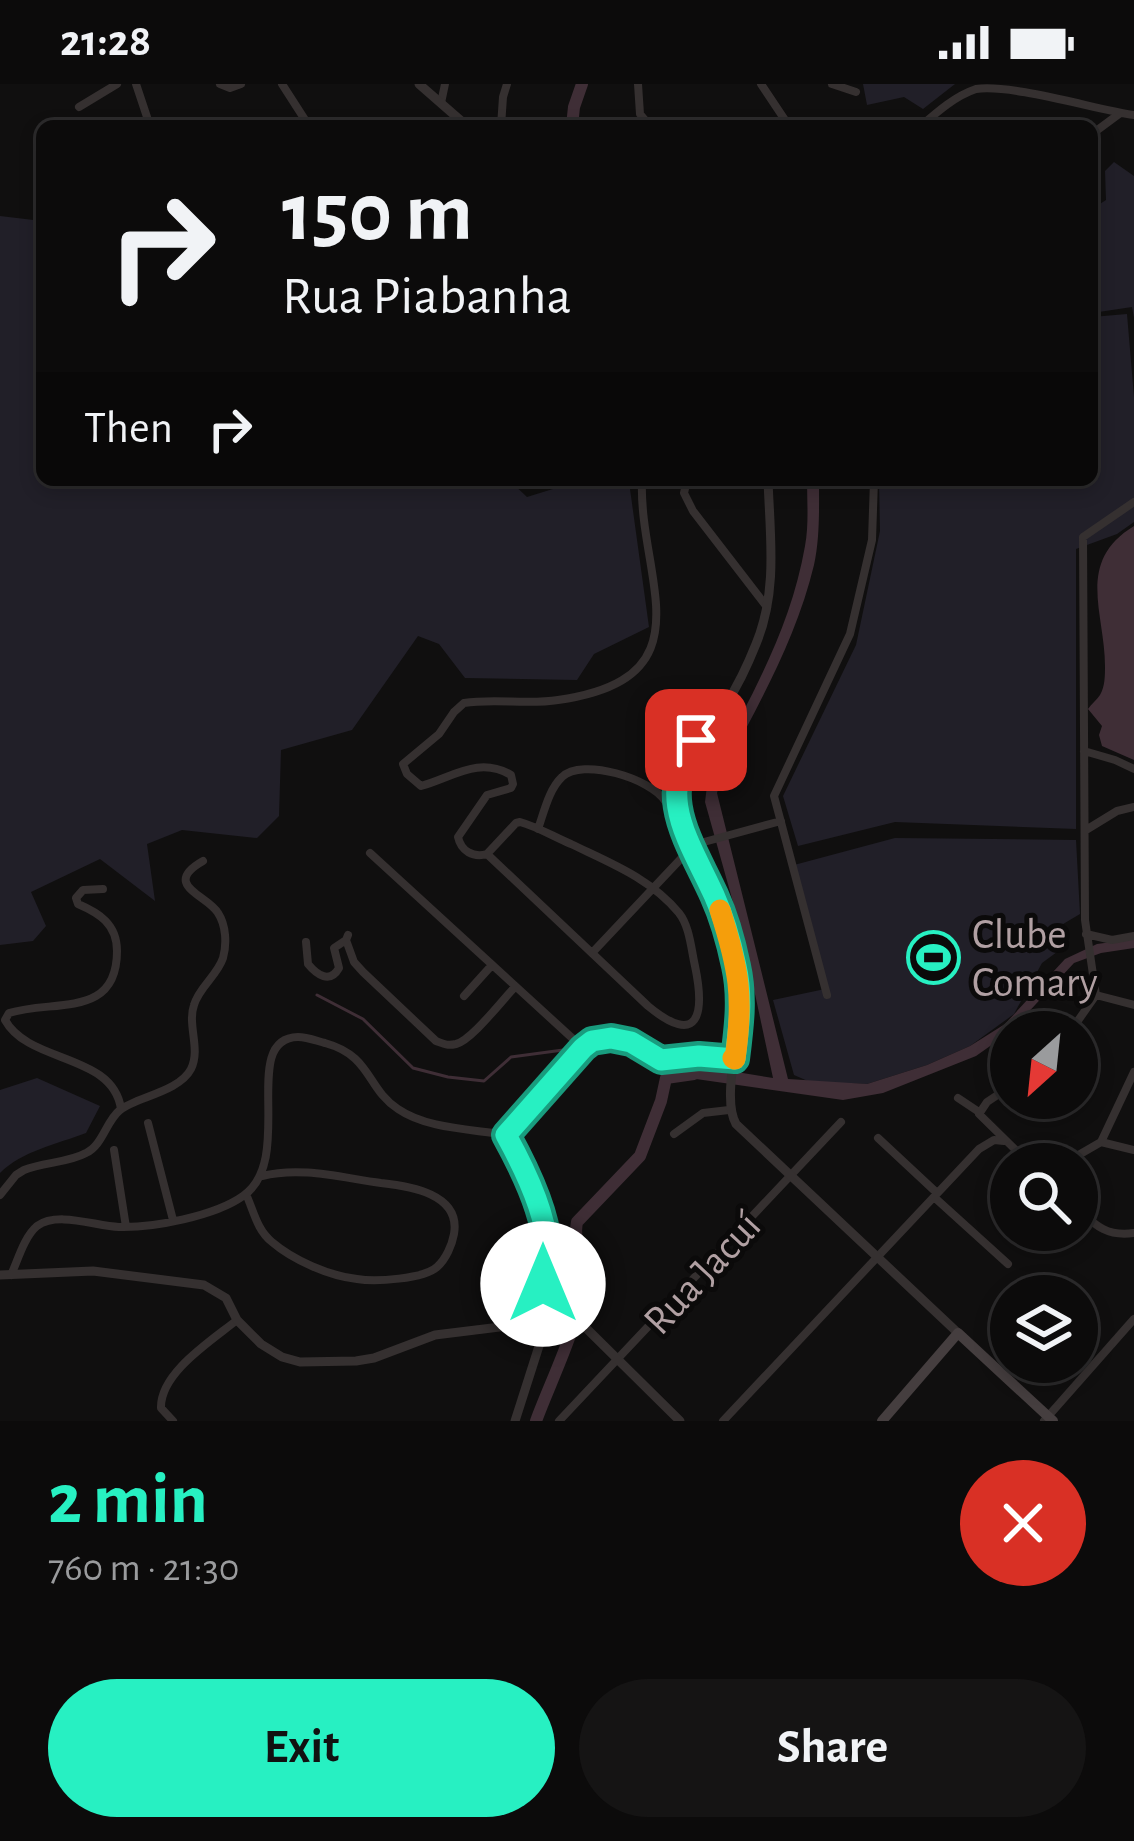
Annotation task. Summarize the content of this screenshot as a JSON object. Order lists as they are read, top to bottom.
{
  "streets": {
    "street": ["Rua Jacuí"]
  },
  "places": {
    "sports": ["Clube Comary"]
  },
  "north": "bottom left",
  "page": {
    "status": "21:28",
    "turn": ["150 m", "Rua Piabanha"],
    "then": "Then",
    "heading": ["2 min", "760 m · 21:30"],
    "buttons": ["Exit", "Share"]
  }
}
